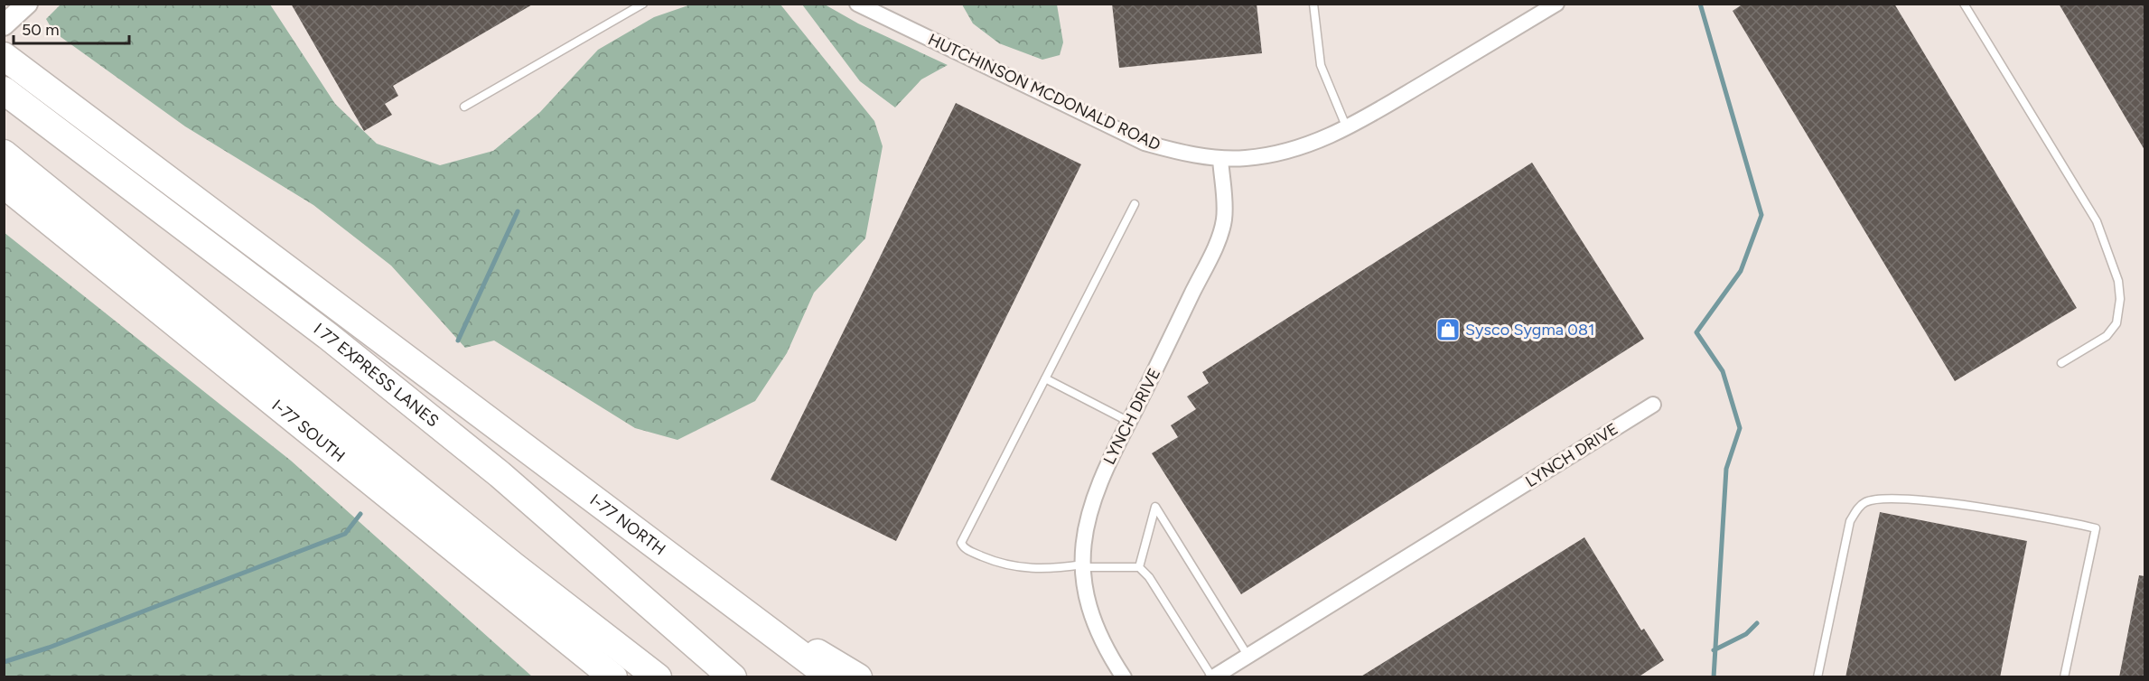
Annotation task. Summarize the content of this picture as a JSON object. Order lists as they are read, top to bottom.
{
  "streets": {
    "highway": ["I 77 EXPRESS LANES", "I-77 SOUTH", "I-77 NORTH"],
    "street": ["HUTCHINSON MCDONALD ROAD", "LYNCH DRIVE"]
  },
  "crossings": [
    ["HUTCHINSON MCDONALD ROAD", "LYNCH DRIVE"]
  ],
  "places": {
    "shop": ["Sysco Sygma 081"]
  },
  "scale_bar": "50 m"
}
